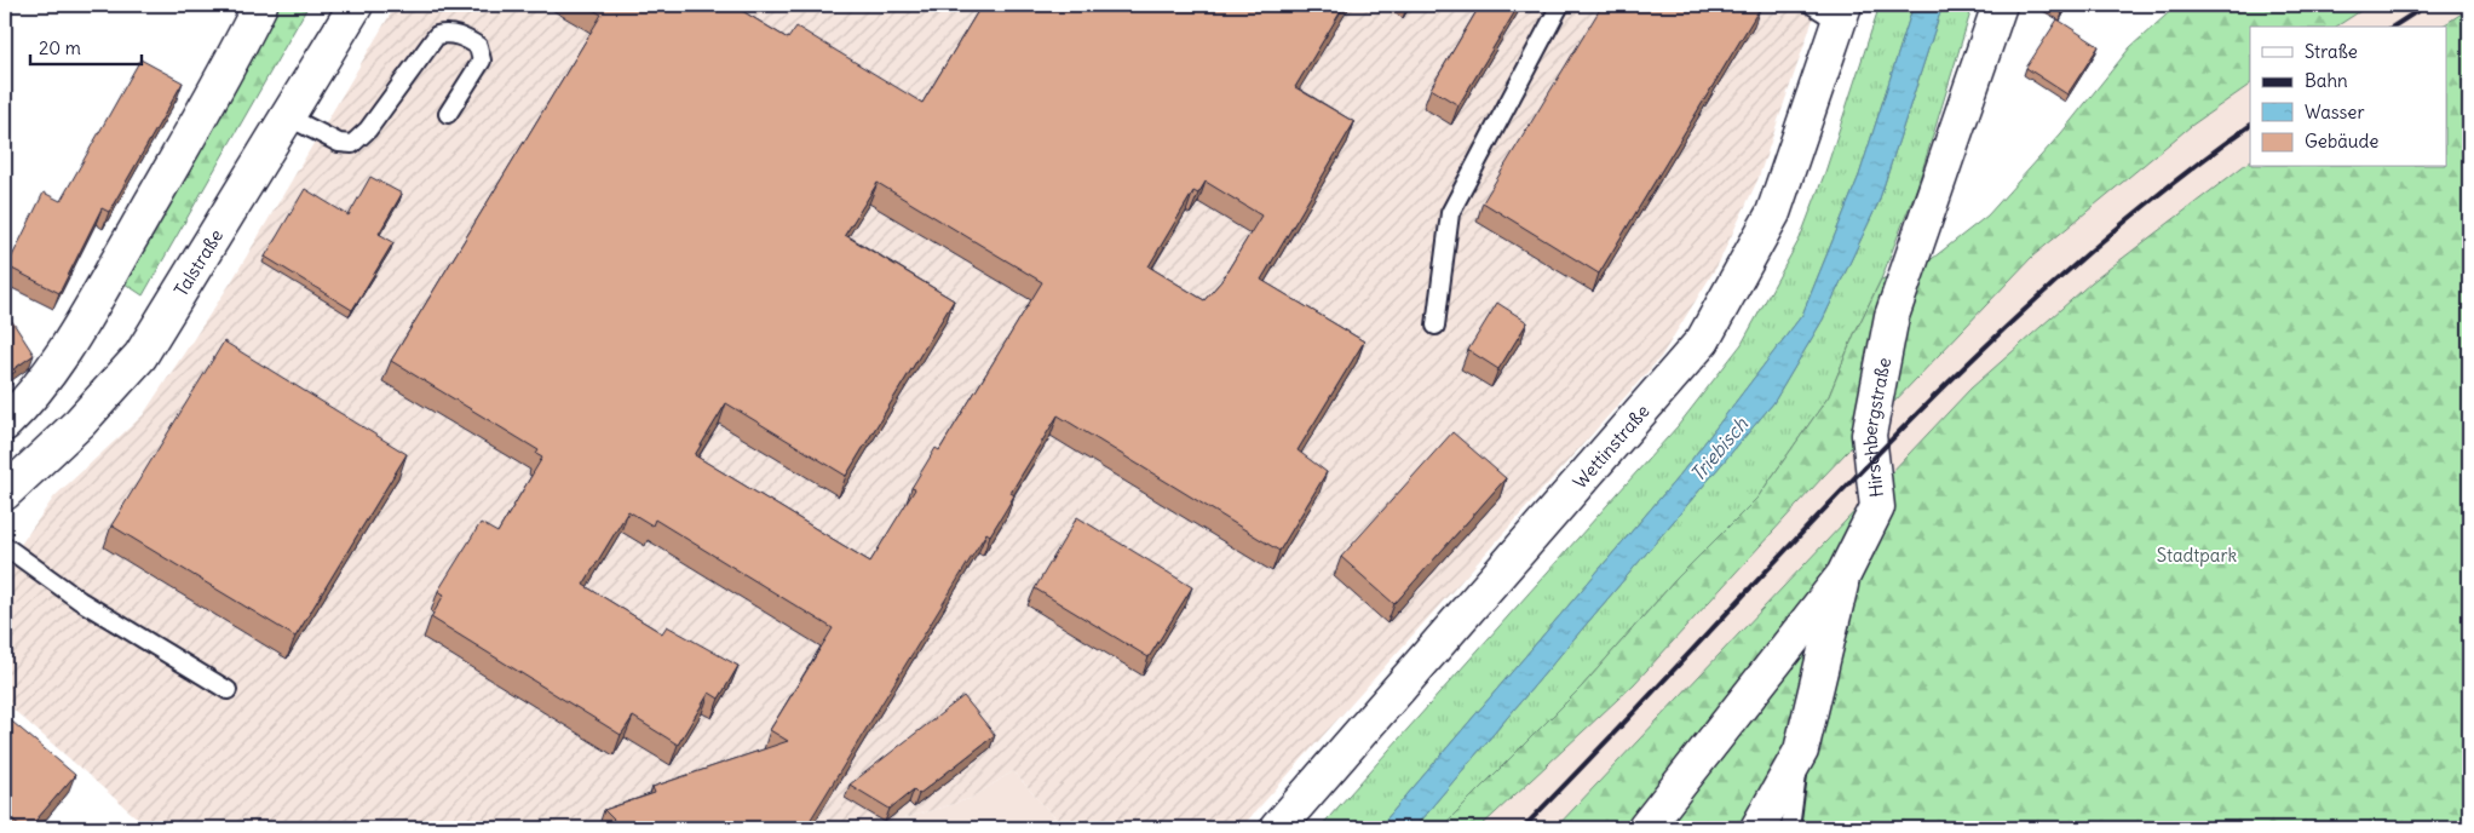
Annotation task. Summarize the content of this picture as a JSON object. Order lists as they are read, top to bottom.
{
  "streets": {
    "street": ["Talstraße", "Hirschbergstraße", "Wettinstraße"]
  },
  "water": ["Triebisch"],
  "parks": ["Stadtpark"],
  "legend": [
    "Straße",
    "Bahn",
    "Wasser",
    "Gebäude"
  ],
  "scale_bar": "20 m"
}
